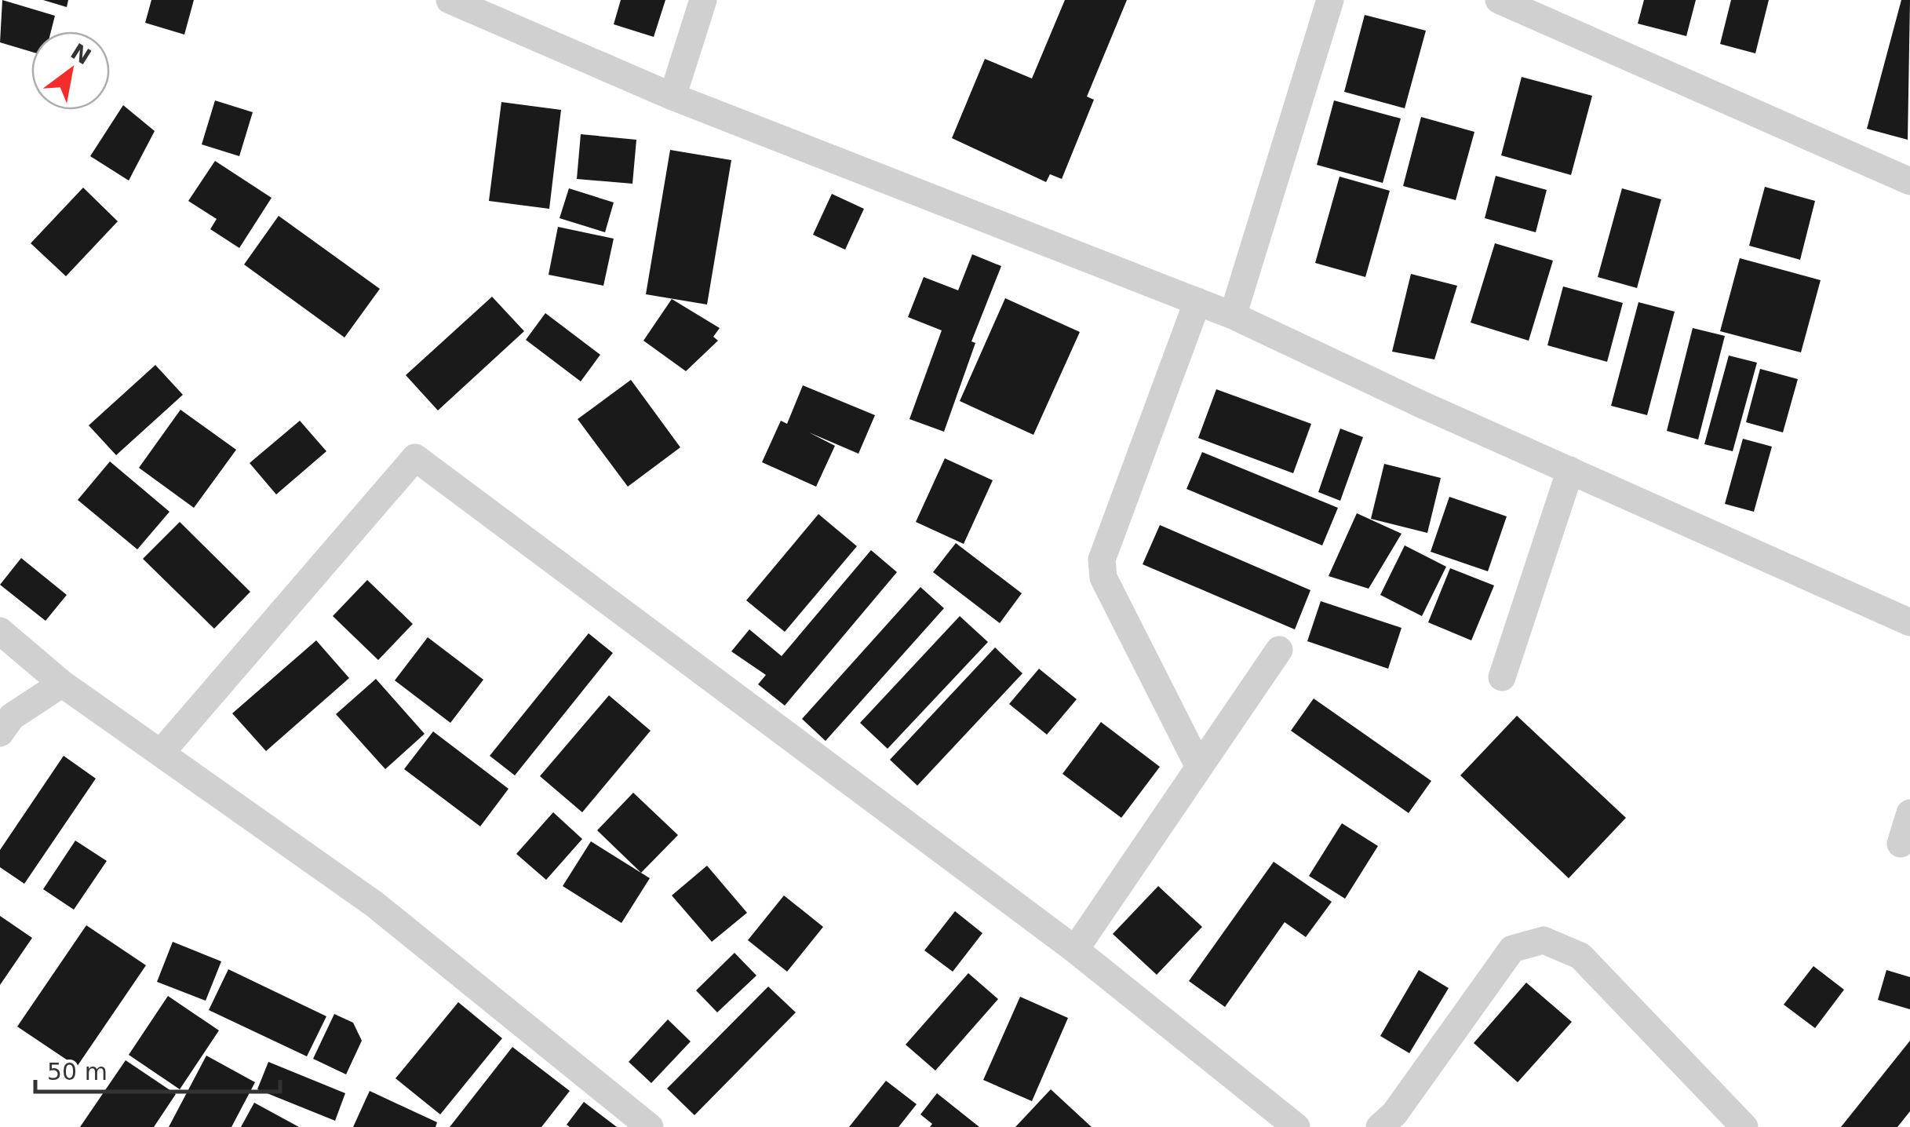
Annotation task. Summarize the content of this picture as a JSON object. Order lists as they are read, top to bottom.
{
  "scale_bar": "50 m",
  "north": "top right"
}
